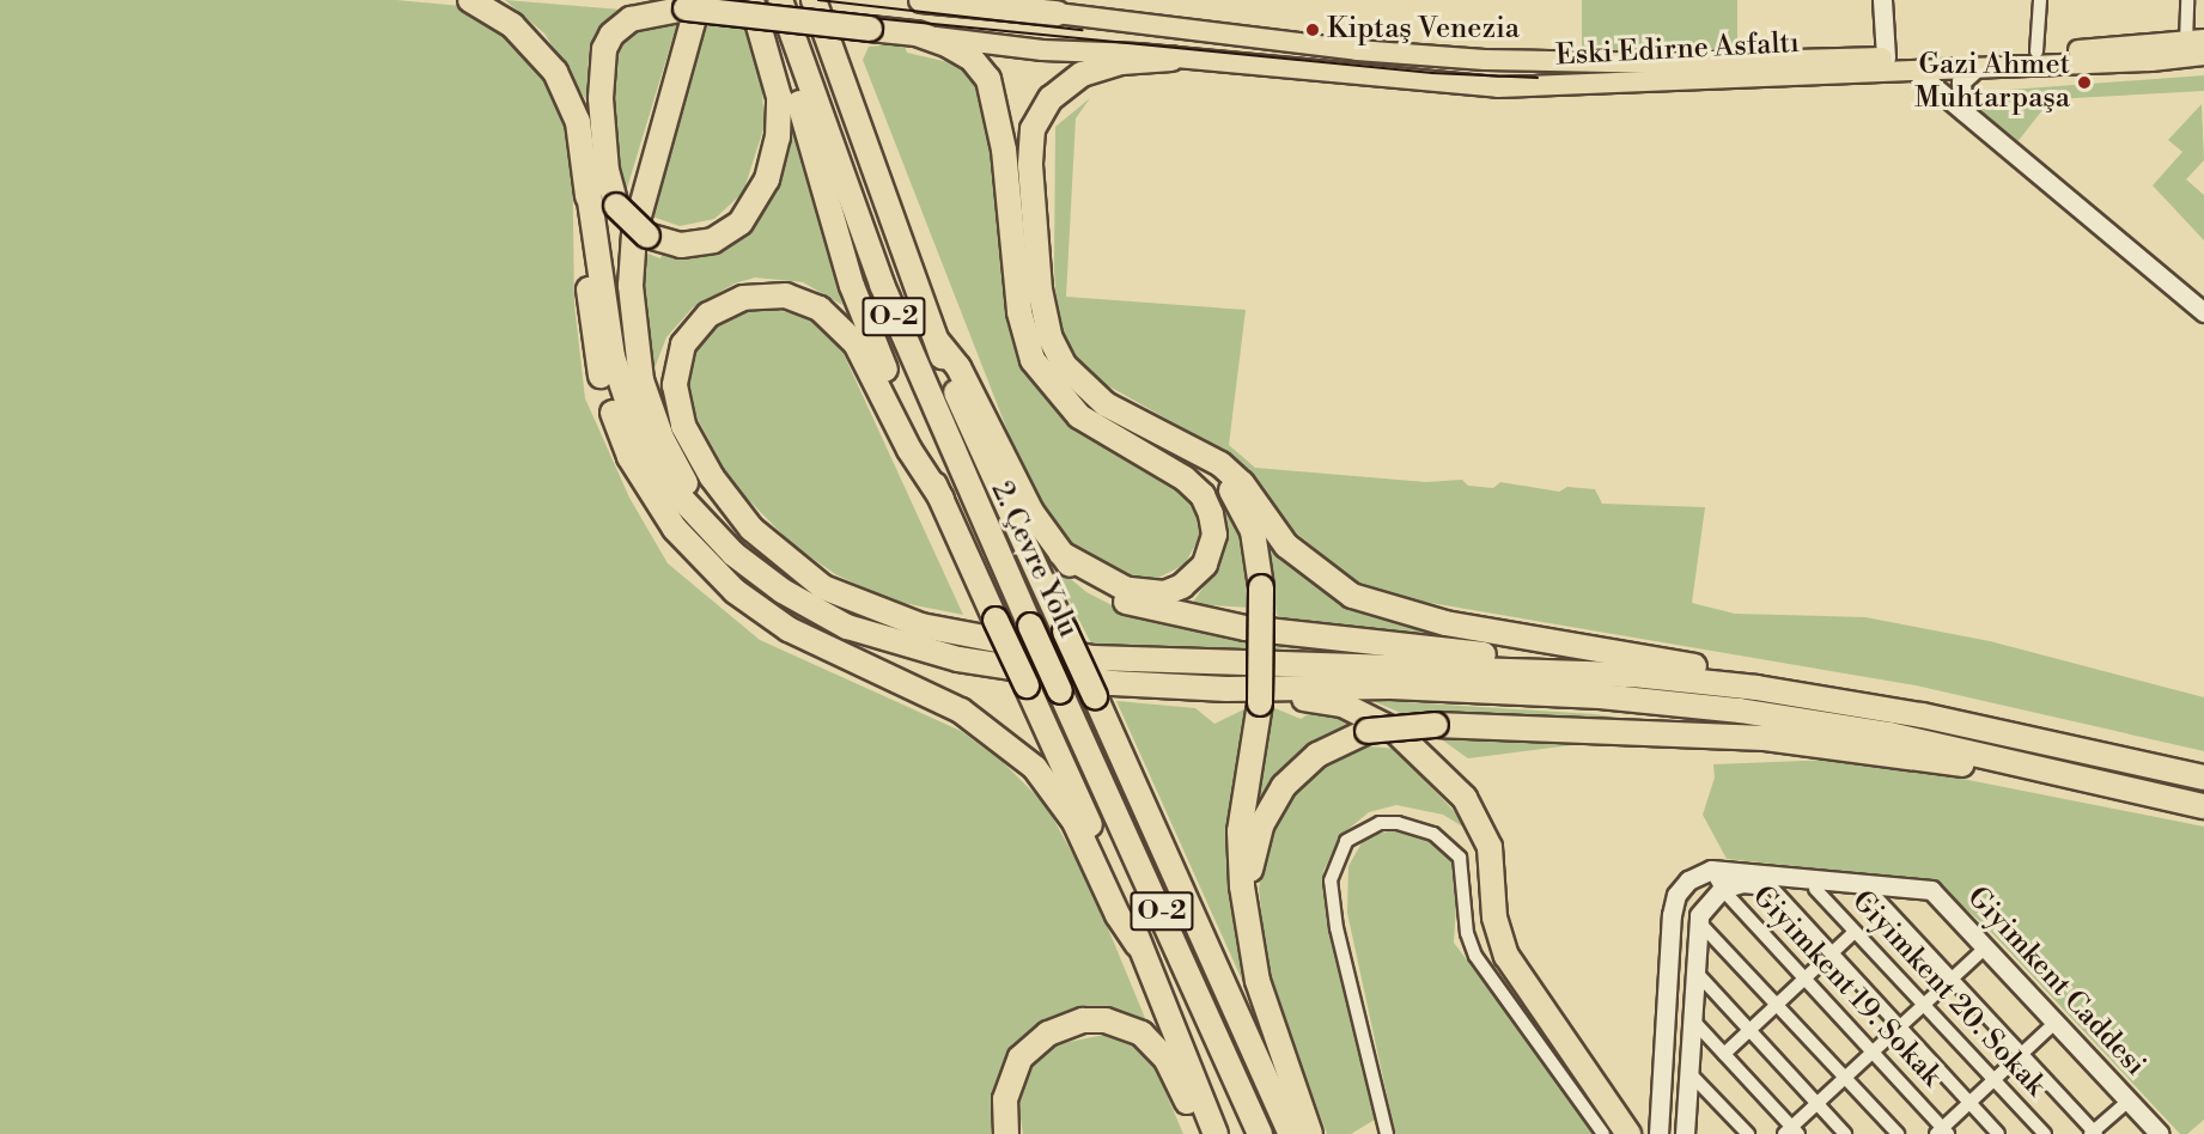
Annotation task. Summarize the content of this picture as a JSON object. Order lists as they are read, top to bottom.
{
  "streets": {
    "highway": ["Eski Edirne Asfaltı", "O-2", "2. Çevre Yolu"],
    "street": ["Giyimkent Caddesi", "Giyimkent 19. Sokak", "Giyimkent 20. Sokak"]
  },
  "crossings": [
    ["Giyimkent Caddesi", "Giyimkent 19. Sokak"],
    ["Giyimkent Caddesi", "Giyimkent 20. Sokak"]
  ],
  "places": ["Kiptaş Venezia", "Gazi Ahmet Muhtarpaşa"]
}
